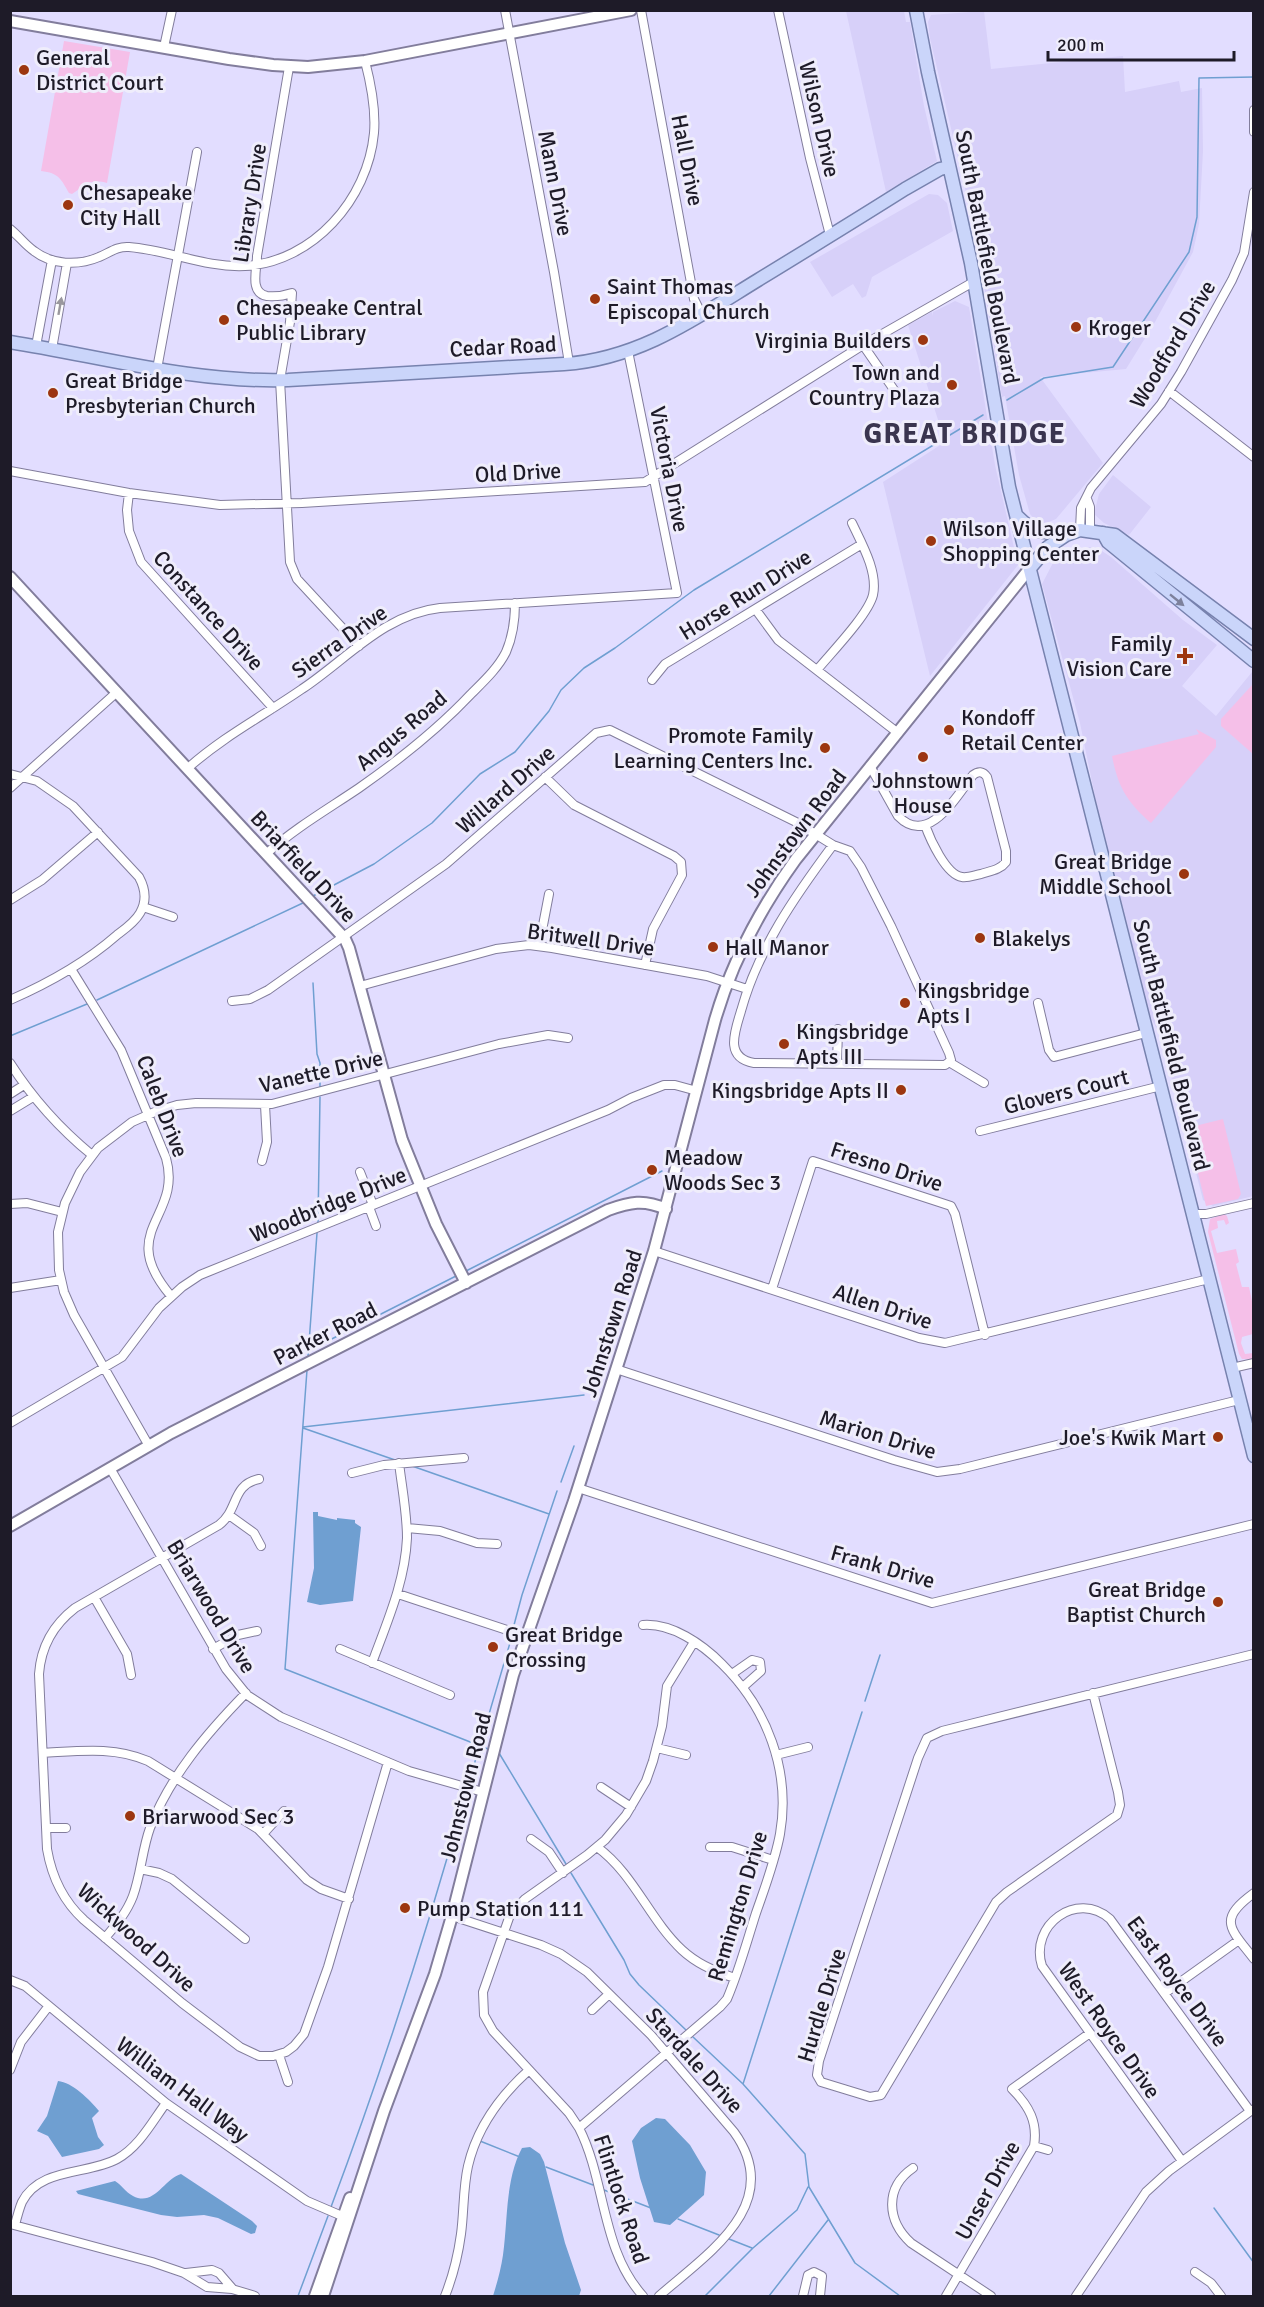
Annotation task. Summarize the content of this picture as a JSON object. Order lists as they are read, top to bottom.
{
  "streets": {
    "main road": ["South Battlefield Boulevard", "Cedar Road"],
    "street": [
      "Wilson Drive",
      "Hall Drive",
      "Mann Drive",
      "Library Drive",
      "Woodford Drive",
      "Victoria Drive",
      "Old Drive",
      "Horse Run Drive",
      "Constance Drive",
      "Sierra Drive",
      "Angus Road",
      "Willard Drive",
      "Johnstown Road",
      "Briarfield Drive",
      "Britwell Drive",
      "Vanette Drive",
      "Glovers Court",
      "Caleb Drive",
      "Fresno Drive",
      "Woodbridge Drive",
      "Allen Drive",
      "Parker Road",
      "Marion Drive",
      "Frank Drive",
      "Briarwood Drive",
      "Remington Drive",
      "Wickwood Drive",
      "East Royce Drive",
      "Hurdle Drive",
      "West Royce Drive",
      "Stardale Drive",
      "William Hall Way",
      "Unser Drive",
      "Flintlock Road"
    ]
  },
  "crossings": [
    ["Wilson Drive", "Cedar Road"],
    ["Hall Drive", "Cedar Road"],
    ["Mann Drive", "Cedar Road"],
    ["Library Drive", "Cedar Road"],
    ["South Battlefield Boulevard", "Cedar Road"],
    ["South Battlefield Boulevard", "Old Drive"],
    ["South Battlefield Boulevard", "Johnstown Road"],
    ["South Battlefield Boulevard", "Glovers Court"],
    ["South Battlefield Boulevard", "Allen Drive"],
    ["South Battlefield Boulevard", "Marion Drive"],
    ["Cedar Road", "Victoria Drive"],
    ["Victoria Drive", "Old Drive"],
    ["Victoria Drive", "Sierra Drive"],
    ["Old Drive", "Constance Drive"],
    ["Constance Drive", "Sierra Drive"],
    ["Sierra Drive", "Angus Road"],
    ["Sierra Drive", "Briarfield Drive"],
    ["Angus Road", "Briarfield Drive"],
    ["Willard Drive", "Johnstown Road"],
    ["Willard Drive", "Briarfield Drive"],
    ["Johnstown Road", "Britwell Drive"],
    ["Johnstown Road", "Woodbridge Drive"],
    ["Johnstown Road", "Allen Drive"],
    ["Johnstown Road", "Parker Road"],
    ["Johnstown Road", "Marion Drive"],
    ["Johnstown Road", "Frank Drive"],
    ["Johnstown Road", "Briarwood Drive"],
    ["Johnstown Road", "Stardale Drive"],
    ["Johnstown Road", "William Hall Way"],
    ["Briarfield Drive", "Britwell Drive"],
    ["Briarfield Drive", "Vanette Drive"],
    ["Briarfield Drive", "Woodbridge Drive"],
    ["Briarfield Drive", "Parker Road"],
    ["Vanette Drive", "Caleb Drive"],
    ["Vanette Drive", "Woodbridge Drive"],
    ["Vanette Drive", "Parker Road"],
    ["Caleb Drive", "Woodbridge Drive"],
    ["Fresno Drive", "Allen Drive"],
    ["Parker Road", "Briarwood Drive"],
    ["Briarwood Drive", "Wickwood Drive"],
    ["Remington Drive", "Stardale Drive"],
    ["Remington Drive", "Flintlock Road"],
    ["East Royce Drive", "West Royce Drive"],
    ["West Royce Drive", "Unser Drive"],
    ["Stardale Drive", "Flintlock Road"]
  ],
  "districts": ["GREAT BRIDGE"],
  "places": {
    "other": [
      "General District Court",
      "Chesapeake City Hall",
      "Saint Thomas Episcopal Church",
      "Chesapeake Central Public Library",
      "Kroger",
      "Virginia Builders",
      "Town and Country Plaza",
      "Great Bridge Presbyterian Church",
      "Wilson Village Shopping Center",
      "Kondoff Retail Center",
      "Promote Family Learning Centers Inc.",
      "Johnstown House",
      "Great Bridge Middle School",
      "Blakelys",
      "Hall Manor",
      "Kingsbridge Apts I",
      "Kingsbridge Apts III",
      "Kingsbridge Apts II",
      "Meadow Woods Sec 3",
      "Joe's Kwik Mart",
      "Great Bridge Baptist Church",
      "Great Bridge Crossing",
      "Briarwood Sec 3",
      "Pump Station 111"
    ],
    "health": ["Family Vision Care"]
  },
  "scale_bar": "200 m"
}
